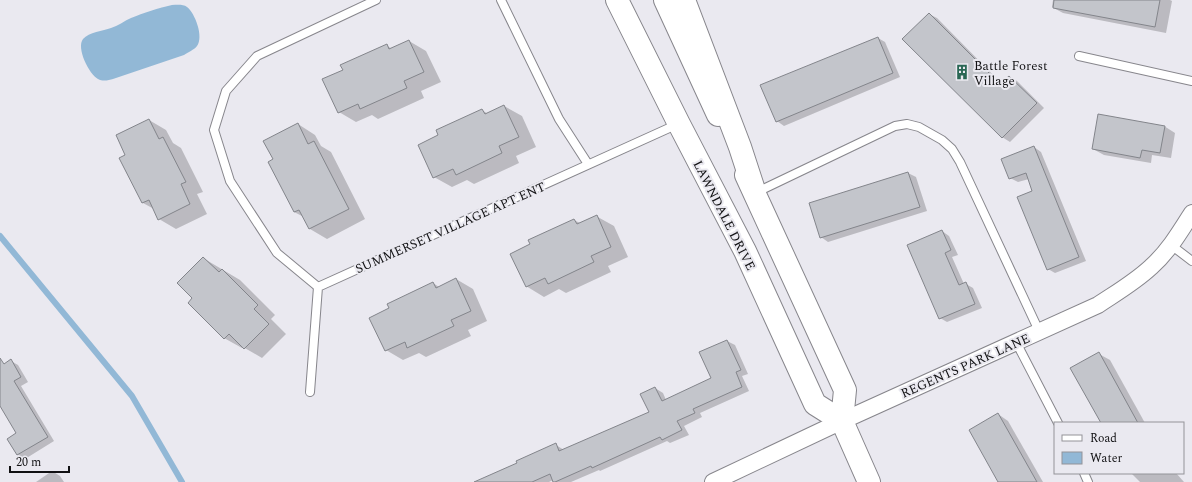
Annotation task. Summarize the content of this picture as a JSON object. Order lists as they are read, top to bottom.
{
  "streets": {
    "main road": ["LAWNDALE DRIVE"],
    "street": ["REGENTS PARK LANE"],
    "lane": ["SUMMERSET VILLAGE APT ENT"]
  },
  "crossings": [
    ["LAWNDALE DRIVE", "SUMMERSET VILLAGE APT ENT"],
    ["LAWNDALE DRIVE", "REGENTS PARK LANE"]
  ],
  "places": {
    "building": ["Battle Forest Village"]
  },
  "legend": ["Road", "Water"],
  "scale_bar": "20 m"
}
